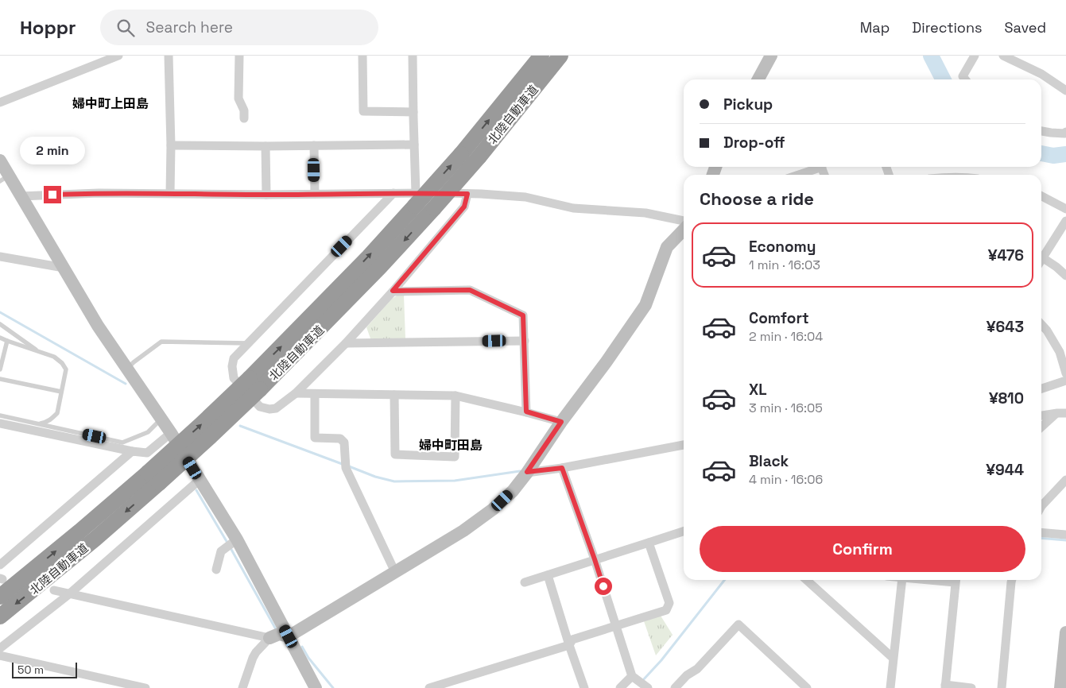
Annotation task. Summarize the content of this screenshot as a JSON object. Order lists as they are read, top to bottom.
{
  "streets": {
    "highway": ["北陸自動車道"]
  },
  "districts": ["婦中町上田島", "婦中町田島"],
  "scale_bar": "50 m",
  "page": {
    "header": "Hoppr",
    "search": "Search here",
    "nav": ["Map", "Directions", "Saved"],
    "banner": ["Pickup", "Drop-off"],
    "bubble": "2 min",
    "heading": "Choose a ride",
    "list": [
      {
        "name": "Economy",
        "note": "1 min · 16:03",
        "value": "¥476"
      },
      {
        "name": "Comfort",
        "note": "2 min · 16:04",
        "value": "¥643"
      },
      {
        "name": "XL",
        "note": "3 min · 16:05",
        "value": "¥810"
      },
      {
        "name": "Black",
        "note": "4 min · 16:06",
        "value": "¥944"
      }
    ],
    "buttons": "Confirm",
    "scale": "50 m"
  }
}
